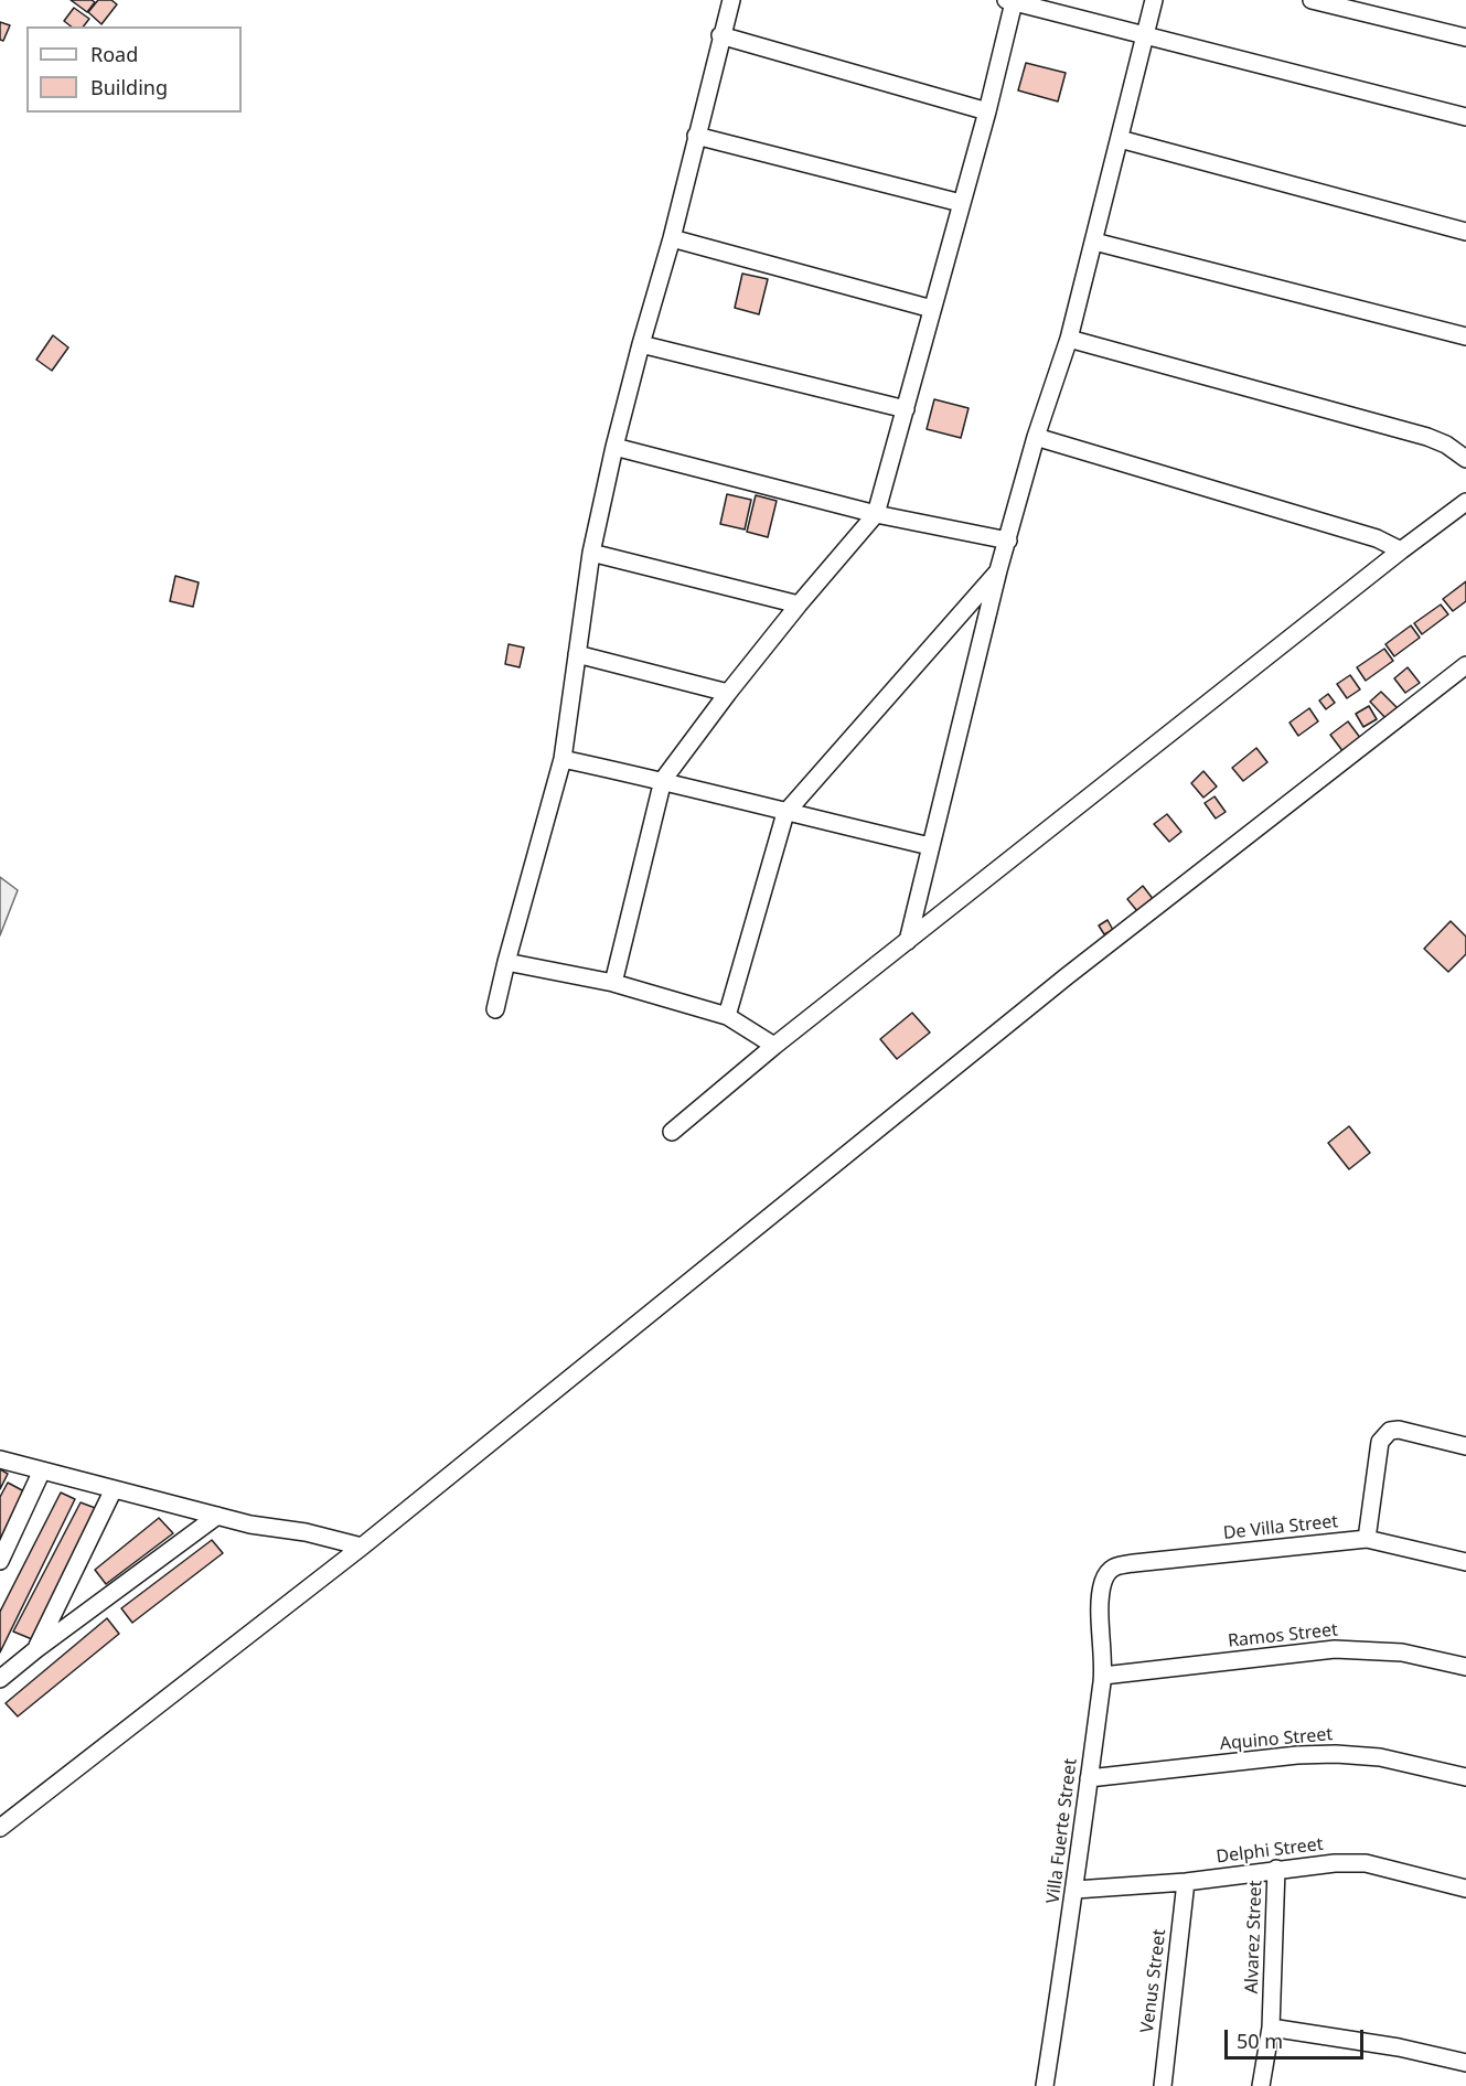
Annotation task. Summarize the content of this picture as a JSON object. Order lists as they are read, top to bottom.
{
  "streets": {
    "street": [
      "De Villa Street",
      "Ramos Street",
      "Aquino Street",
      "Villa Fuerte Street",
      "Delphi Street",
      "Alvarez Street",
      "Venus Street"
    ]
  },
  "crossings": [
    ["De Villa Street", "Villa Fuerte Street"],
    ["Ramos Street", "Villa Fuerte Street"],
    ["Aquino Street", "Villa Fuerte Street"],
    ["Villa Fuerte Street", "Delphi Street"],
    ["Delphi Street", "Alvarez Street"],
    ["Delphi Street", "Venus Street"]
  ],
  "legend": ["Road", "Building"],
  "scale_bar": "50 m"
}
